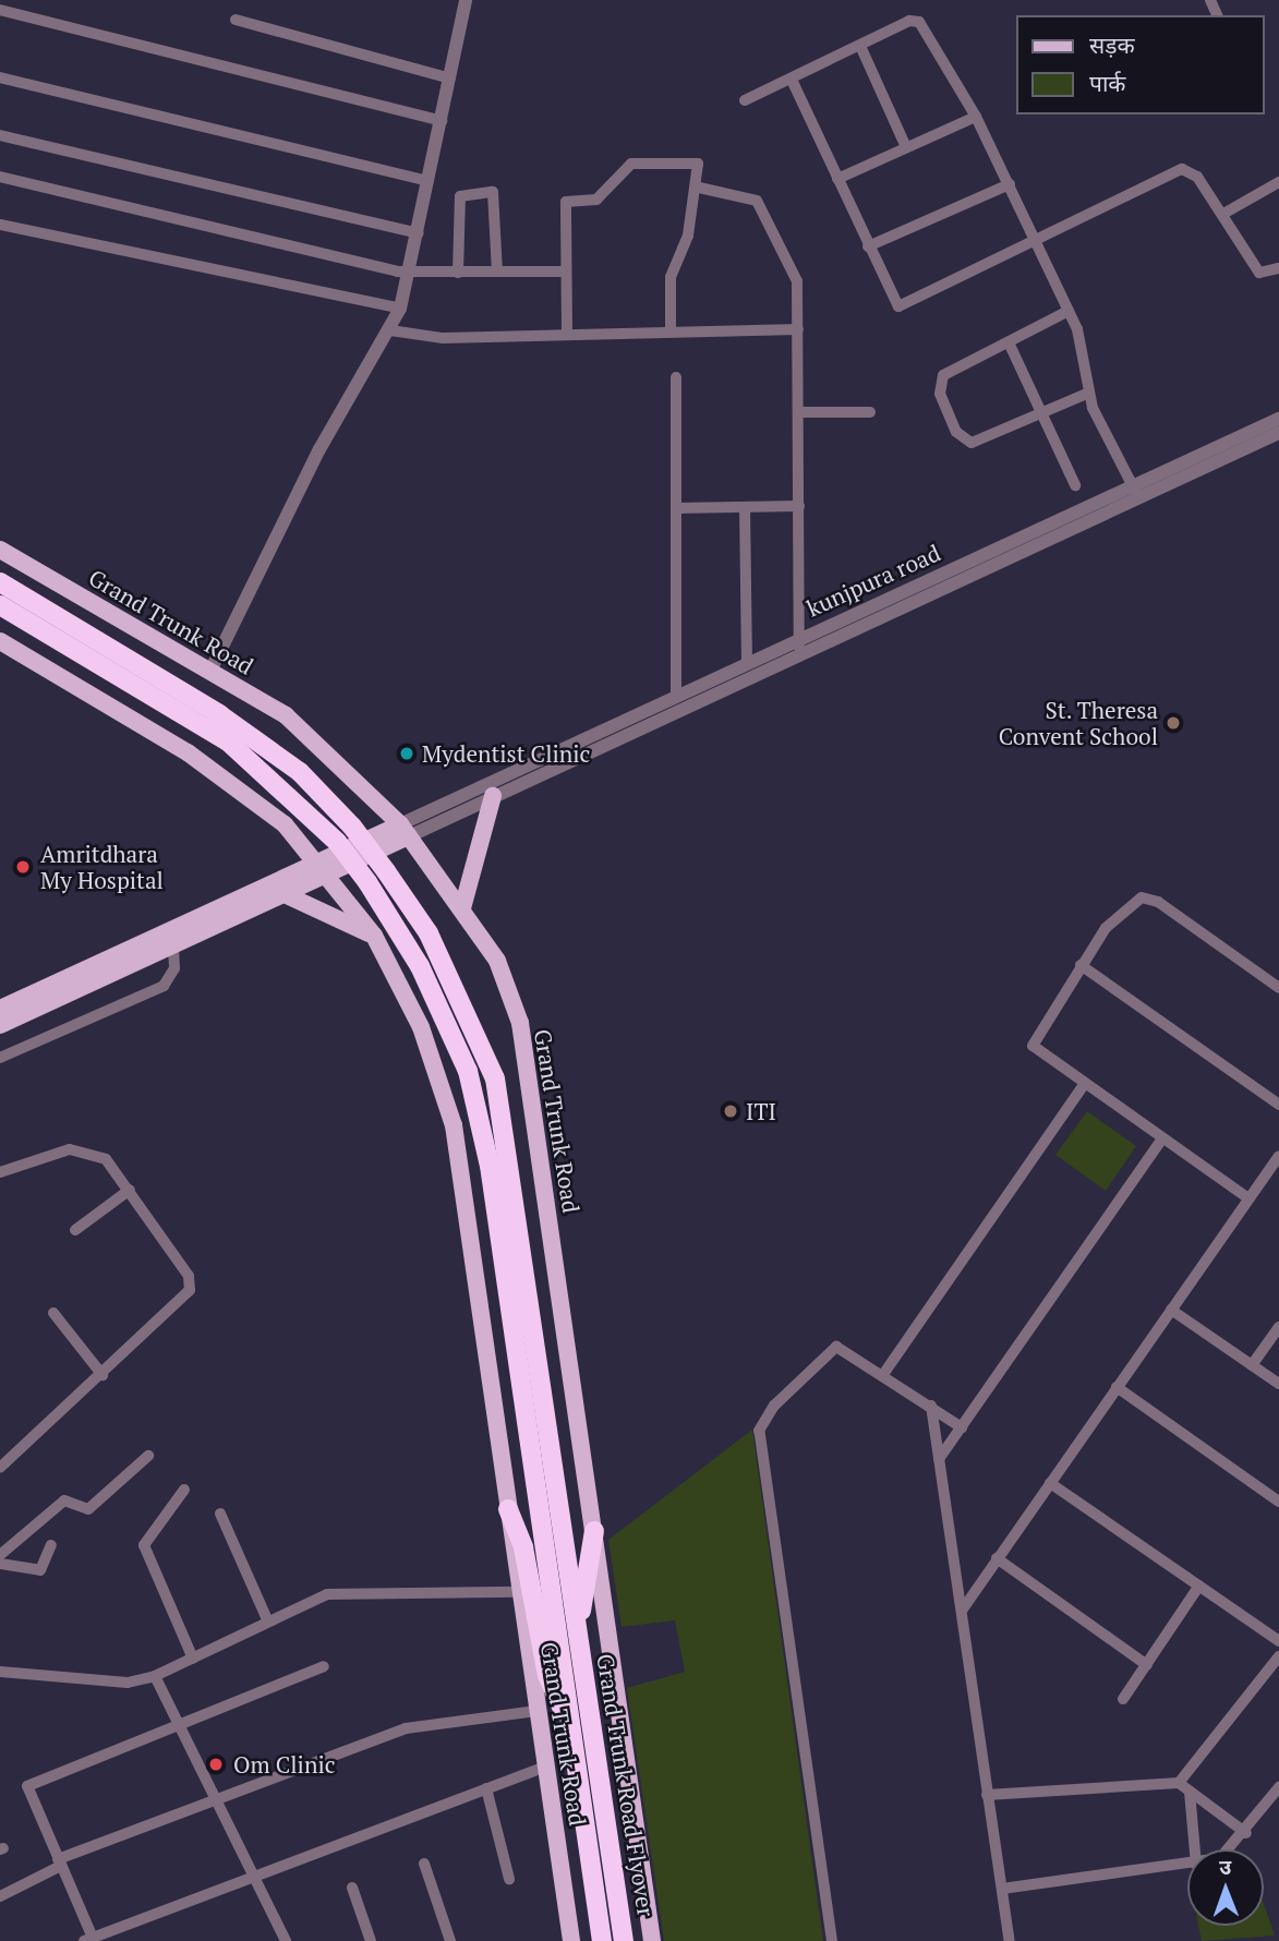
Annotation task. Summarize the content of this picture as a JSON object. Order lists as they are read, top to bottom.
{
  "streets": {
    "highway": ["Grand Trunk Road Flyover"],
    "main road": ["Grand Trunk Road"],
    "street": ["kunjpura road"]
  },
  "crossings": [
    ["kunjpura road", "Grand Trunk Road"]
  ],
  "places": [
    "St. Theresa Convent School",
    "Mydentist Clinic",
    "Amritdhara My Hospital",
    "ITI",
    "Om Clinic"
  ],
  "legend": ["सड़क", "पार्क"],
  "north": "top"
}
